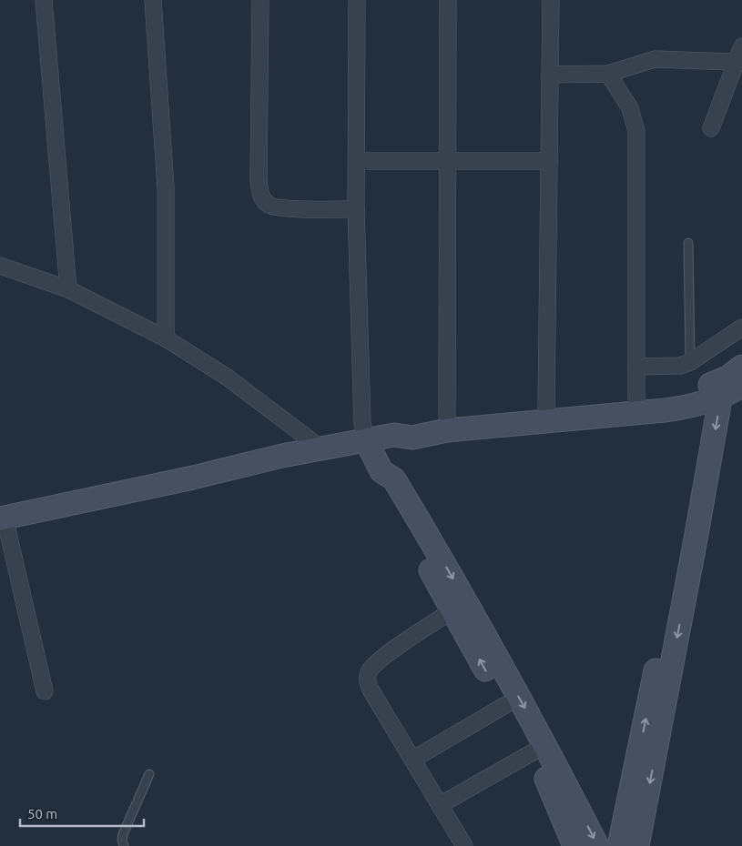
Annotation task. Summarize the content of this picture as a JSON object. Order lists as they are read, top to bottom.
{
  "scale_bar": "50 m"
}
